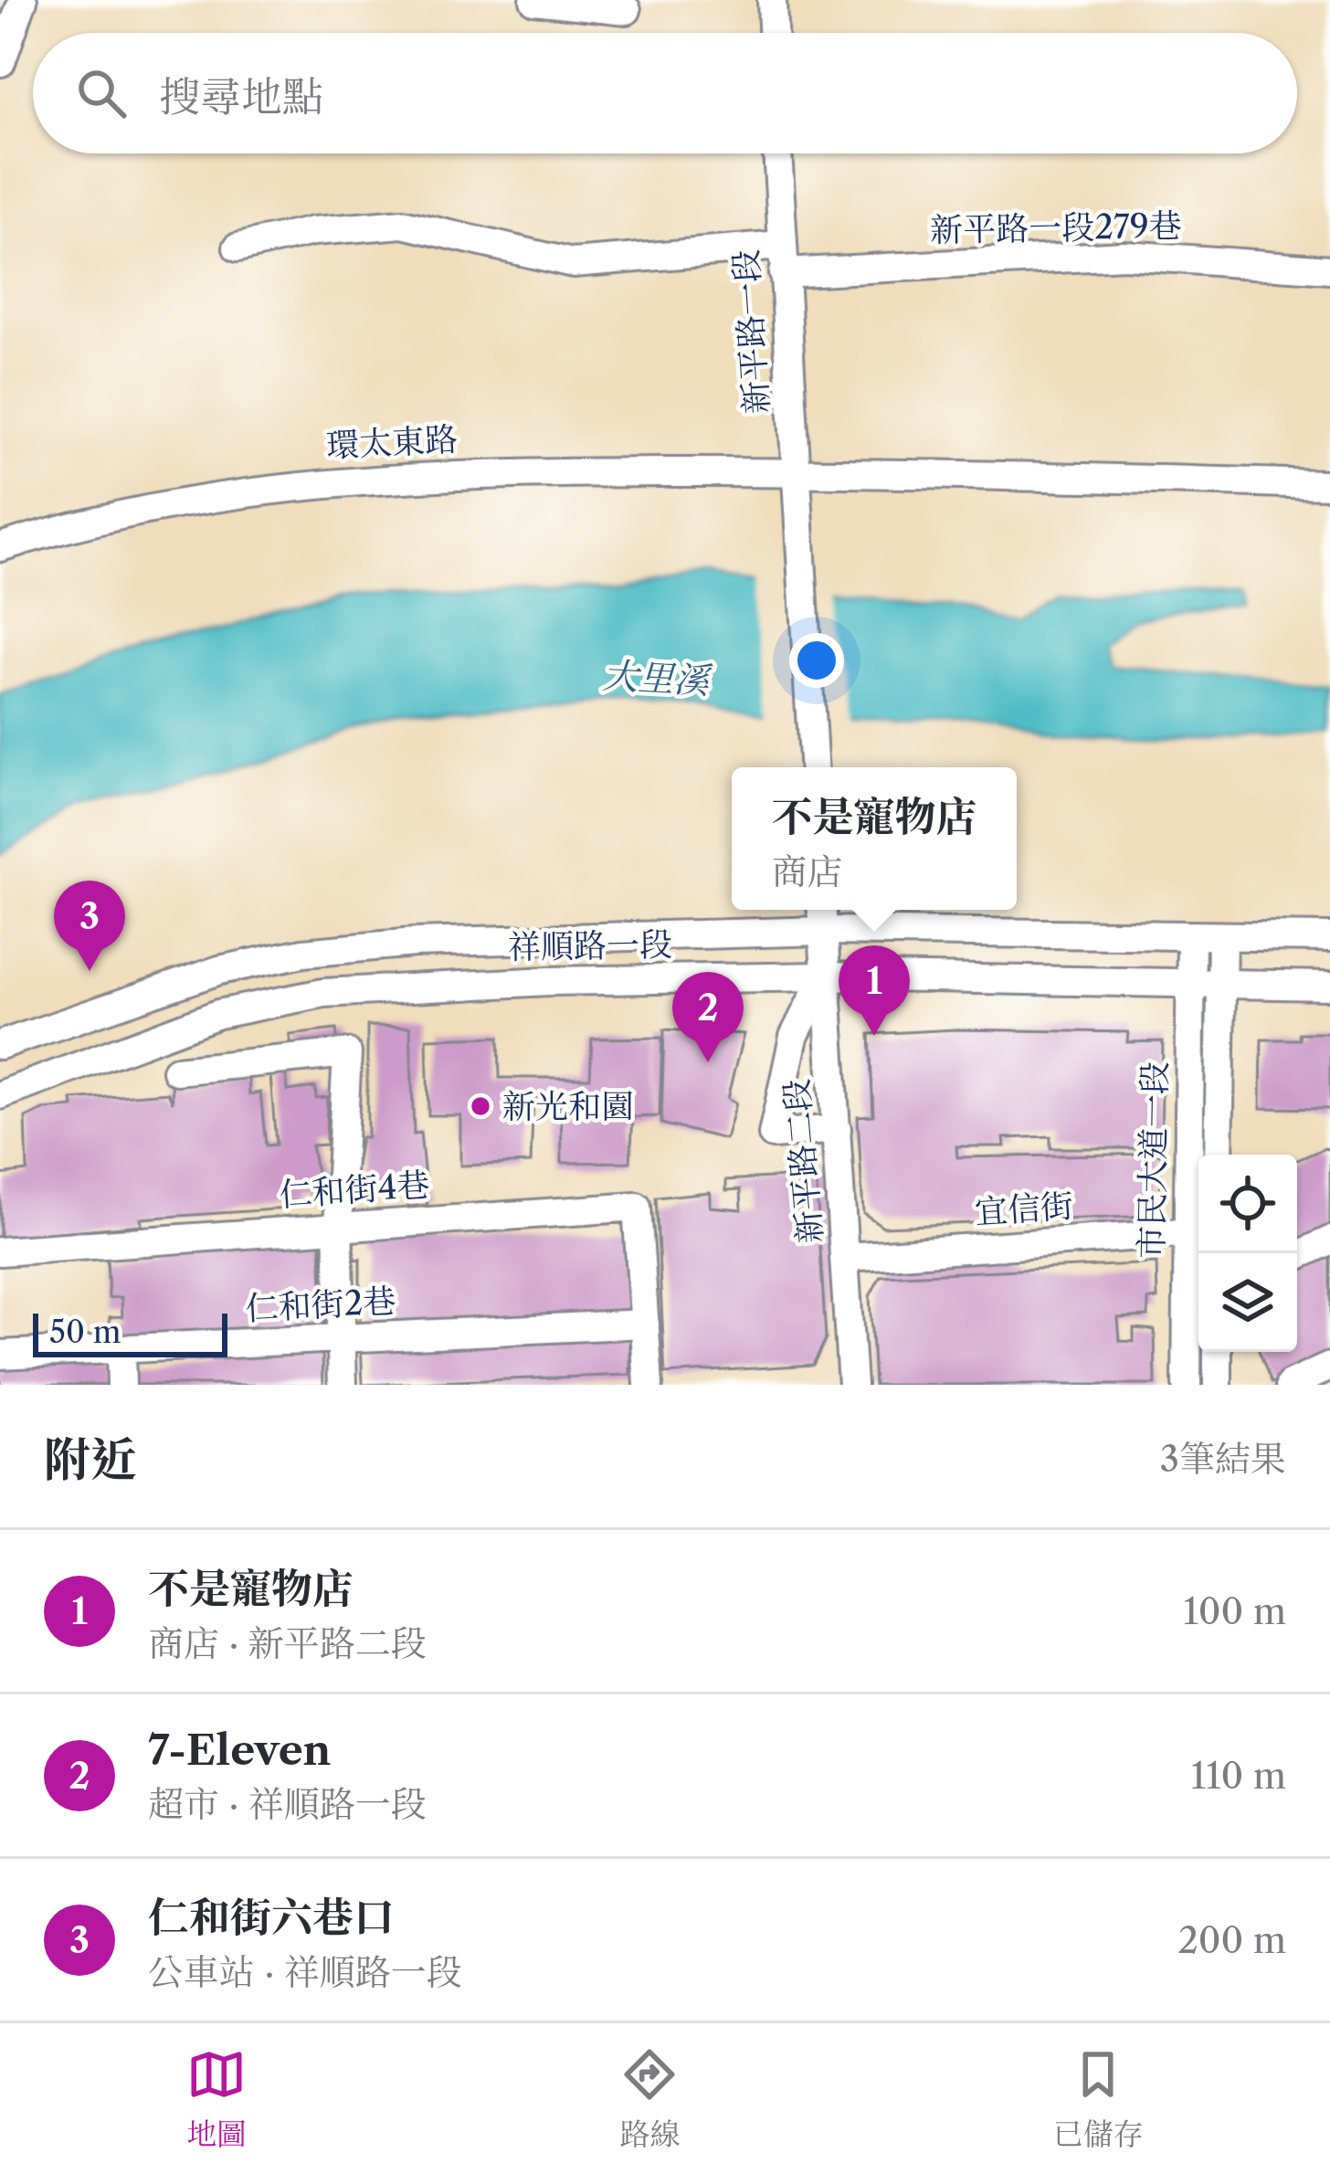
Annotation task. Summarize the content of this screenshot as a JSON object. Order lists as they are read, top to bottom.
{
  "streets": {
    "street": [
      "新平路一段279巷",
      "新平路一段",
      "環太東路",
      "祥順路一段",
      "市民大道一段",
      "新平路二段",
      "仁和街4巷",
      "宜信街",
      "仁和街2巷"
    ]
  },
  "crossings": [
    ["新平路一段279巷", "新平路一段"],
    ["新平路一段", "環太東路"],
    ["祥順路一段", "市民大道一段"],
    ["祥順路一段", "新平路二段"],
    ["市民大道一段", "宜信街"],
    ["新平路二段", "宜信街"],
    ["仁和街4巷", "仁和街2巷"]
  ],
  "water": ["大里溪"],
  "places": ["新光和園"],
  "scale_bar": "50 m",
  "page": {
    "search": "搜尋地點",
    "popup": ["不是寵物店", "商店"],
    "pins": ["3", "1", "2"],
    "scale": "50 m",
    "heading": ["附近", "3筆結果"],
    "list": [
      {
        "mark": "1",
        "name": "不是寵物店",
        "note": "商店 · 新平路二段",
        "value": "100 m"
      },
      {
        "mark": "2",
        "name": "7-Eleven",
        "note": "超市 · 祥順路一段",
        "value": "110 m"
      },
      {
        "mark": "3",
        "name": "仁和街六巷口",
        "note": "公車站 · 祥順路一段",
        "value": "200 m"
      }
    ],
    "nav": ["地圖", "路線", "已儲存"]
  }
}
